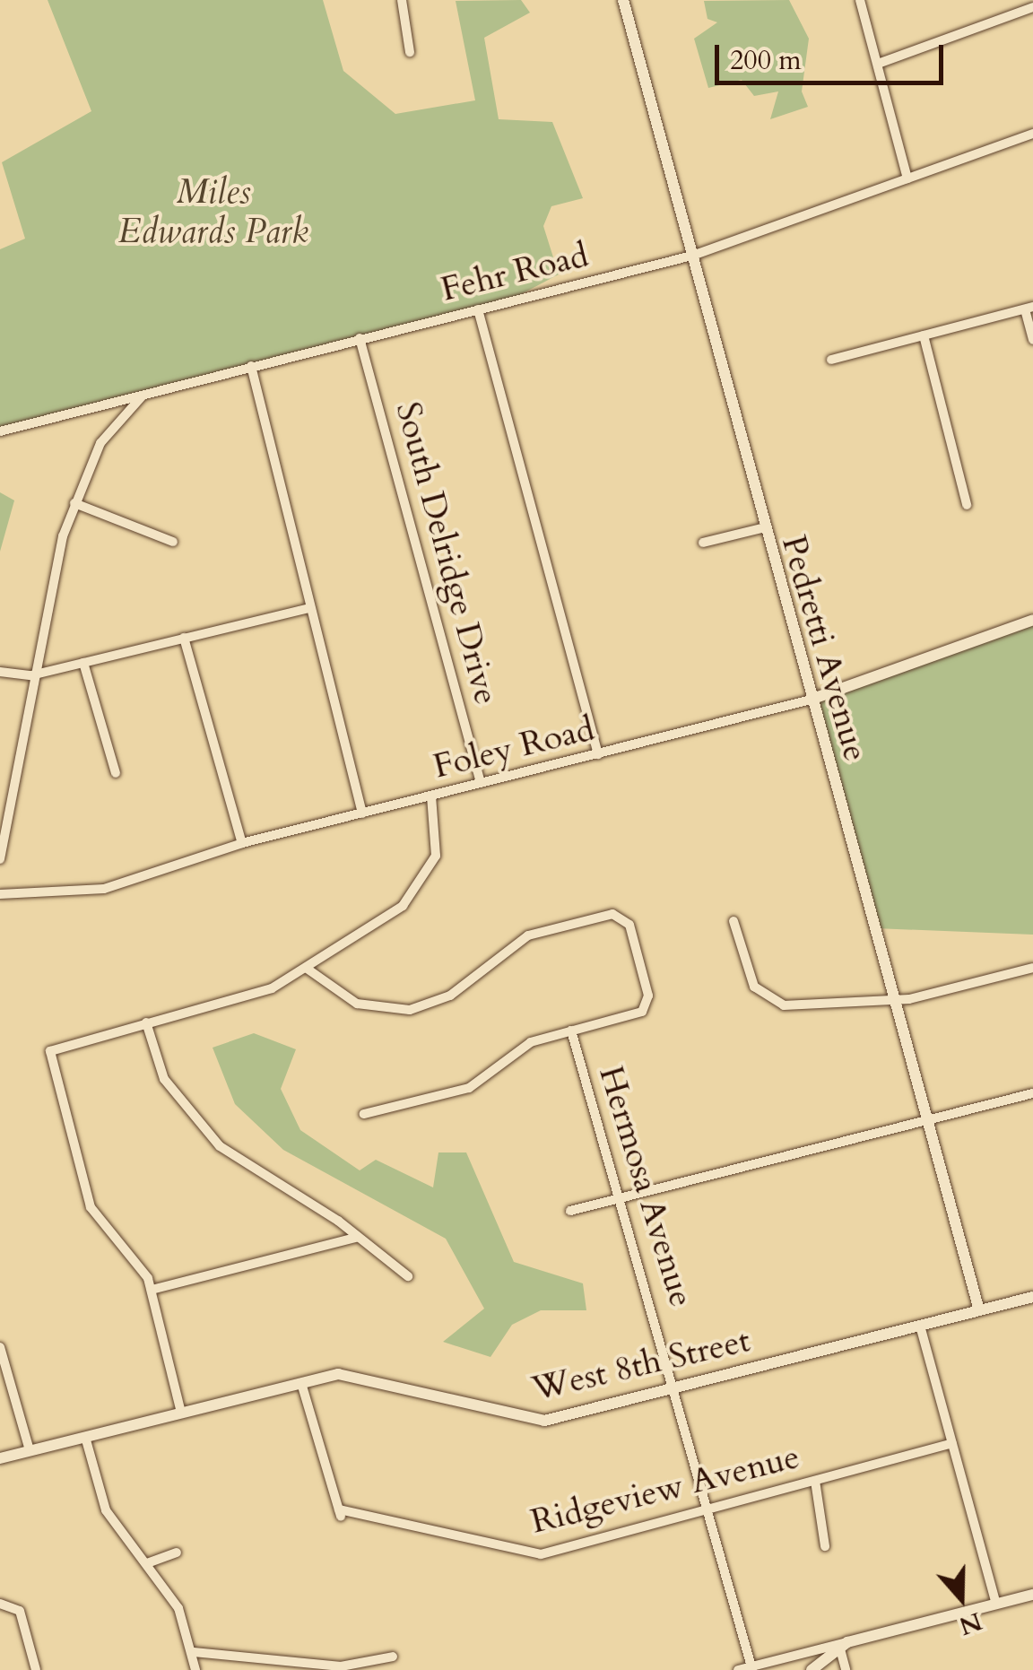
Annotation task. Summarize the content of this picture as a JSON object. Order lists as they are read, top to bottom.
{
  "streets": {
    "street": [
      "Fehr Road",
      "South Delridge Drive",
      "Pedretti Avenue",
      "Foley Road",
      "Hermosa Avenue",
      "West 8th Street",
      "Ridgeview Avenue"
    ]
  },
  "crossings": [
    ["Fehr Road", "South Delridge Drive"],
    ["Fehr Road", "Pedretti Avenue"],
    ["South Delridge Drive", "Foley Road"],
    ["Pedretti Avenue", "Foley Road"],
    ["Pedretti Avenue", "West 8th Street"],
    ["Hermosa Avenue", "West 8th Street"],
    ["Hermosa Avenue", "Ridgeview Avenue"],
    ["West 8th Street", "Ridgeview Avenue"]
  ],
  "parks": ["Miles Edwards Park"],
  "scale_bar": "200 m",
  "north": "bottom"
}
